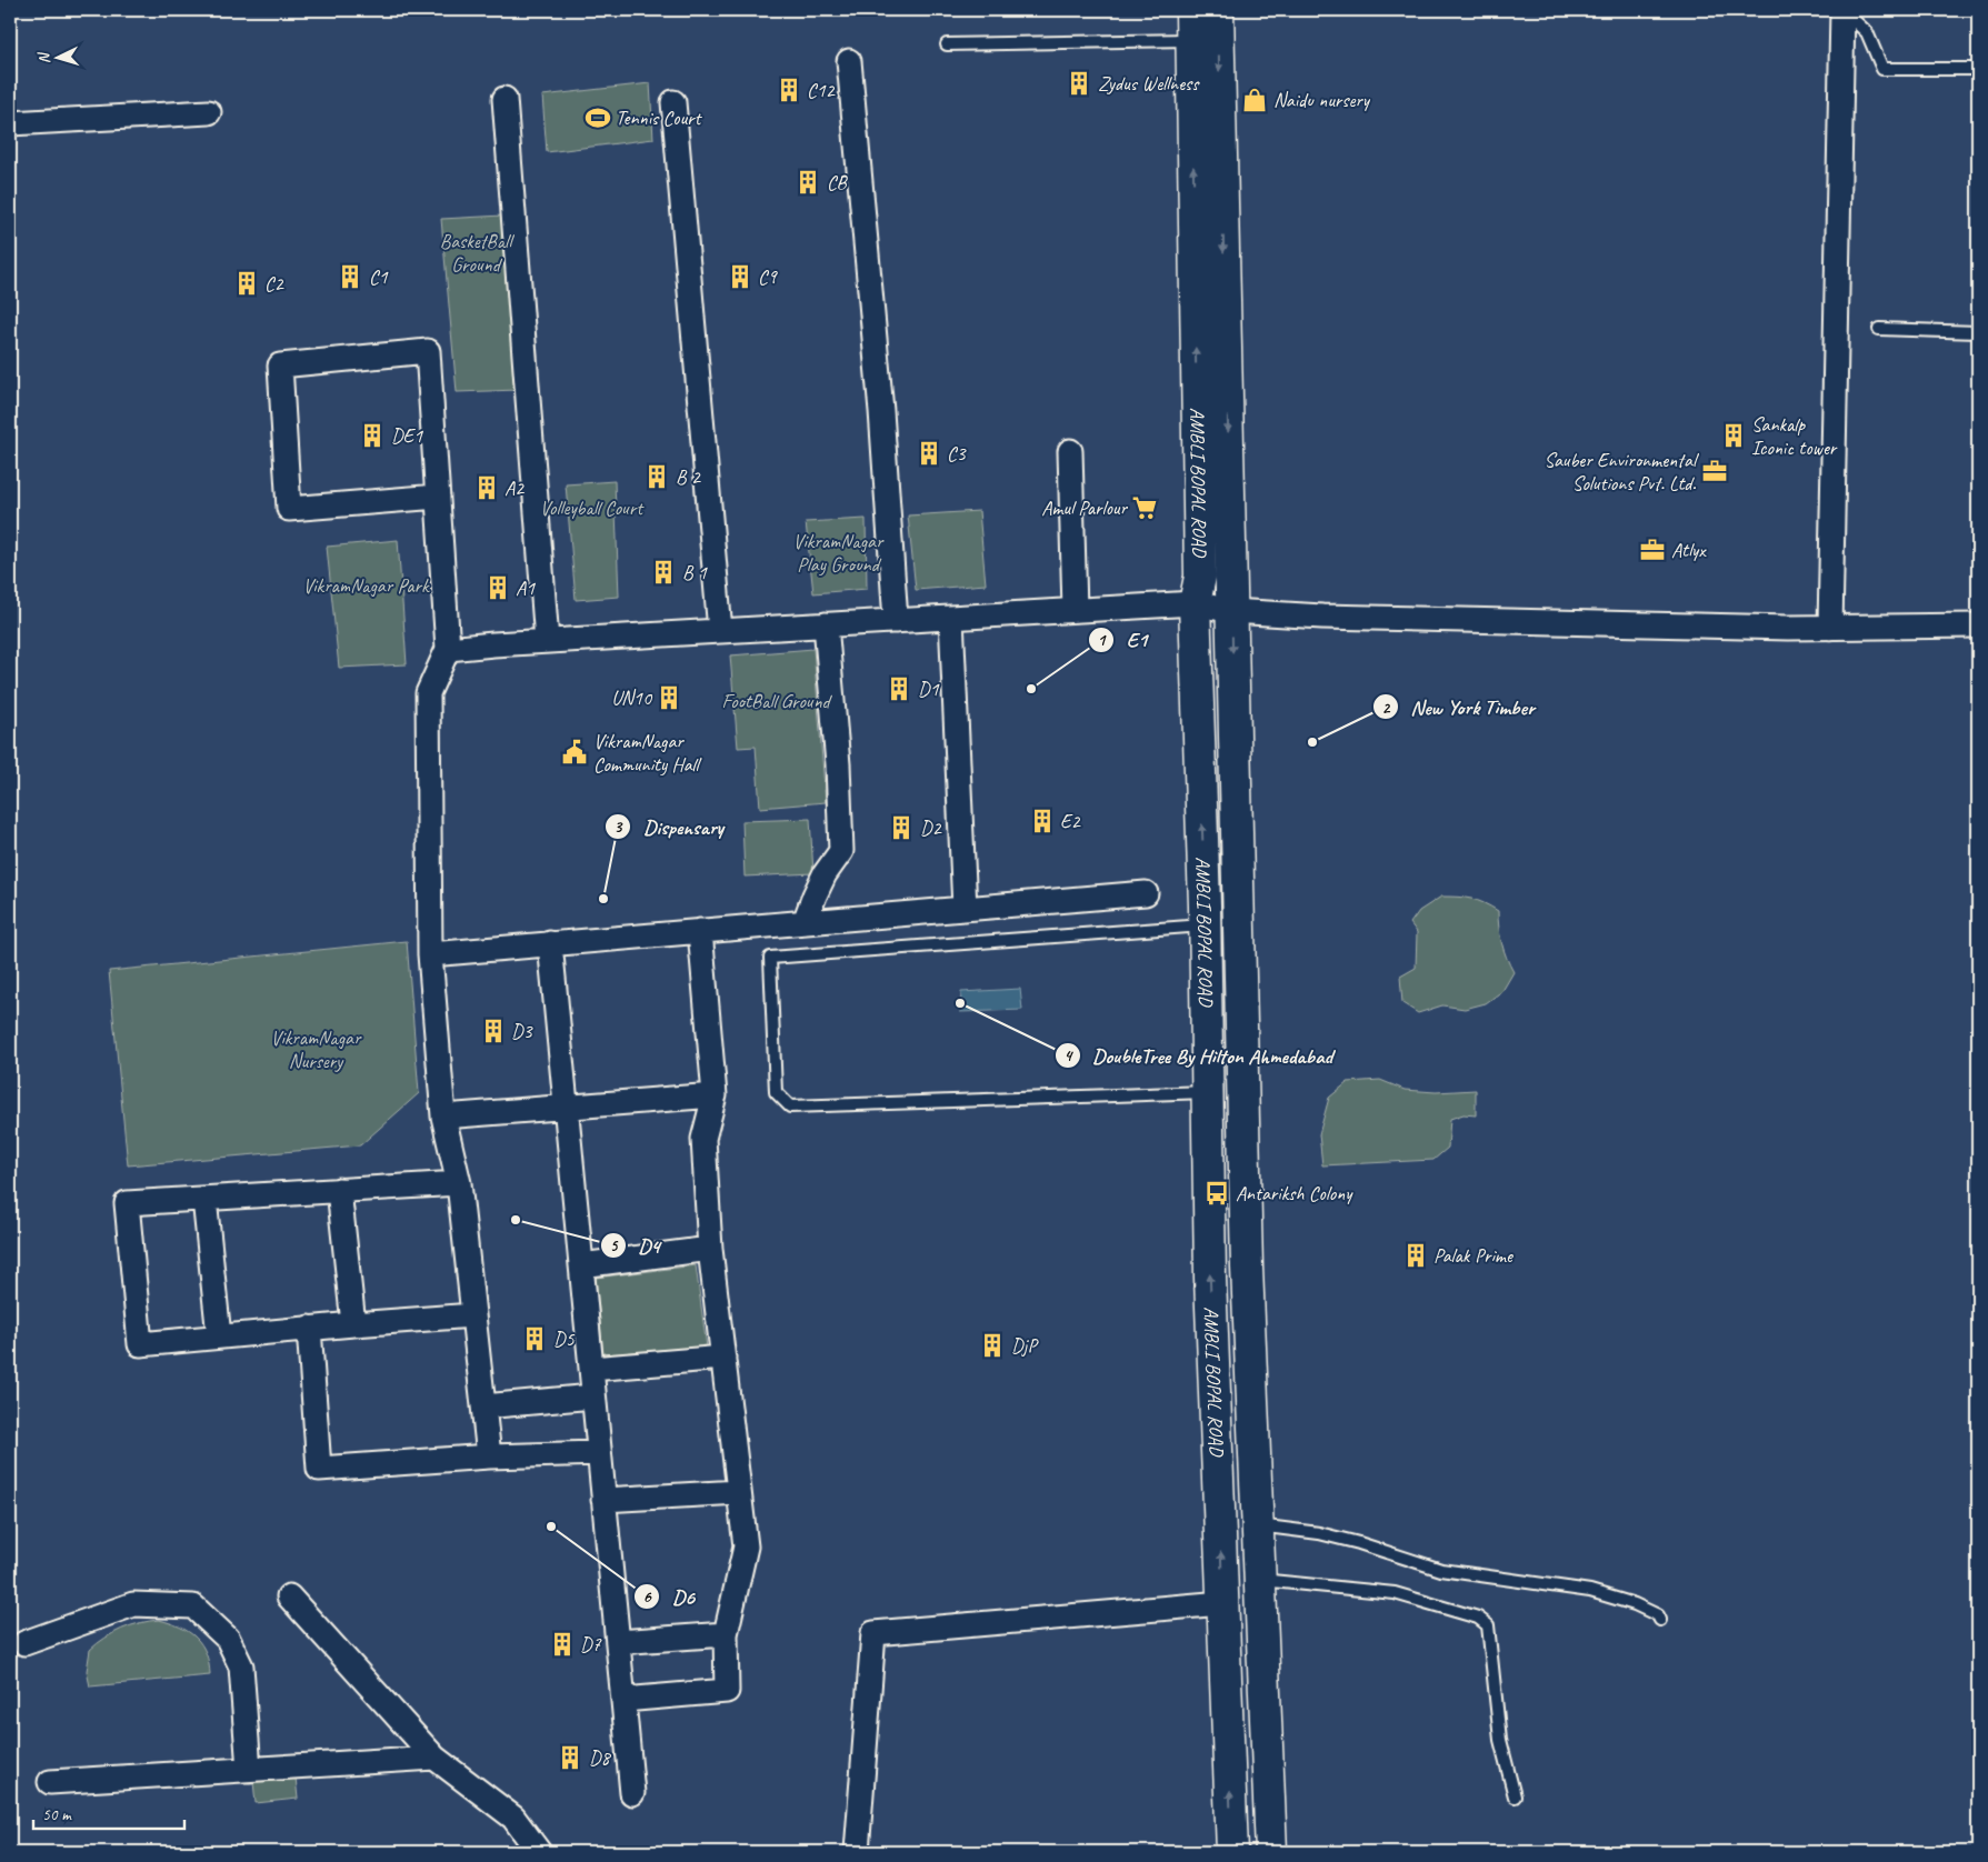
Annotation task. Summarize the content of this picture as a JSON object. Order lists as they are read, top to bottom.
{
  "streets": {
    "street": ["AMBLI BOPAL ROAD"]
  },
  "parks": [
    "BasketBall Ground",
    "Volleyball Court",
    "VikramNagar Play Ground",
    "VikramNagar Park",
    "FootBall Ground",
    "VikramNagar Nursery"
  ],
  "places": {
    "building": [
      "Zydus Wellness",
      "C12",
      "CB",
      "C1",
      "C9",
      "C2",
      "DE1",
      "Sankalp Iconic tower",
      "C3",
      "B 2",
      "A2",
      "B 1",
      "A1",
      "D1",
      "UN10",
      "E2",
      "D2",
      "D3",
      "Palak Prime",
      "D5",
      "DjP",
      "D7",
      "D8"
    ],
    "shop": ["Naidu nursery"],
    "sports": ["Tennis Court"],
    "office": ["Sauber Environmental Solutions Pvt. Ltd.", "Atlyx"],
    "supermarket": ["Amul Parlour"],
    "other": [
      "E1",
      "New York Timber",
      "Dispensary",
      "DoubleTree By Hilton Ahmedabad",
      "D4",
      "D6"
    ],
    "public building": ["VikramNagar Community Hall"],
    "bus stop": ["Antariksh Colony"]
  },
  "scale_bar": "50 m",
  "north": "left"
}
